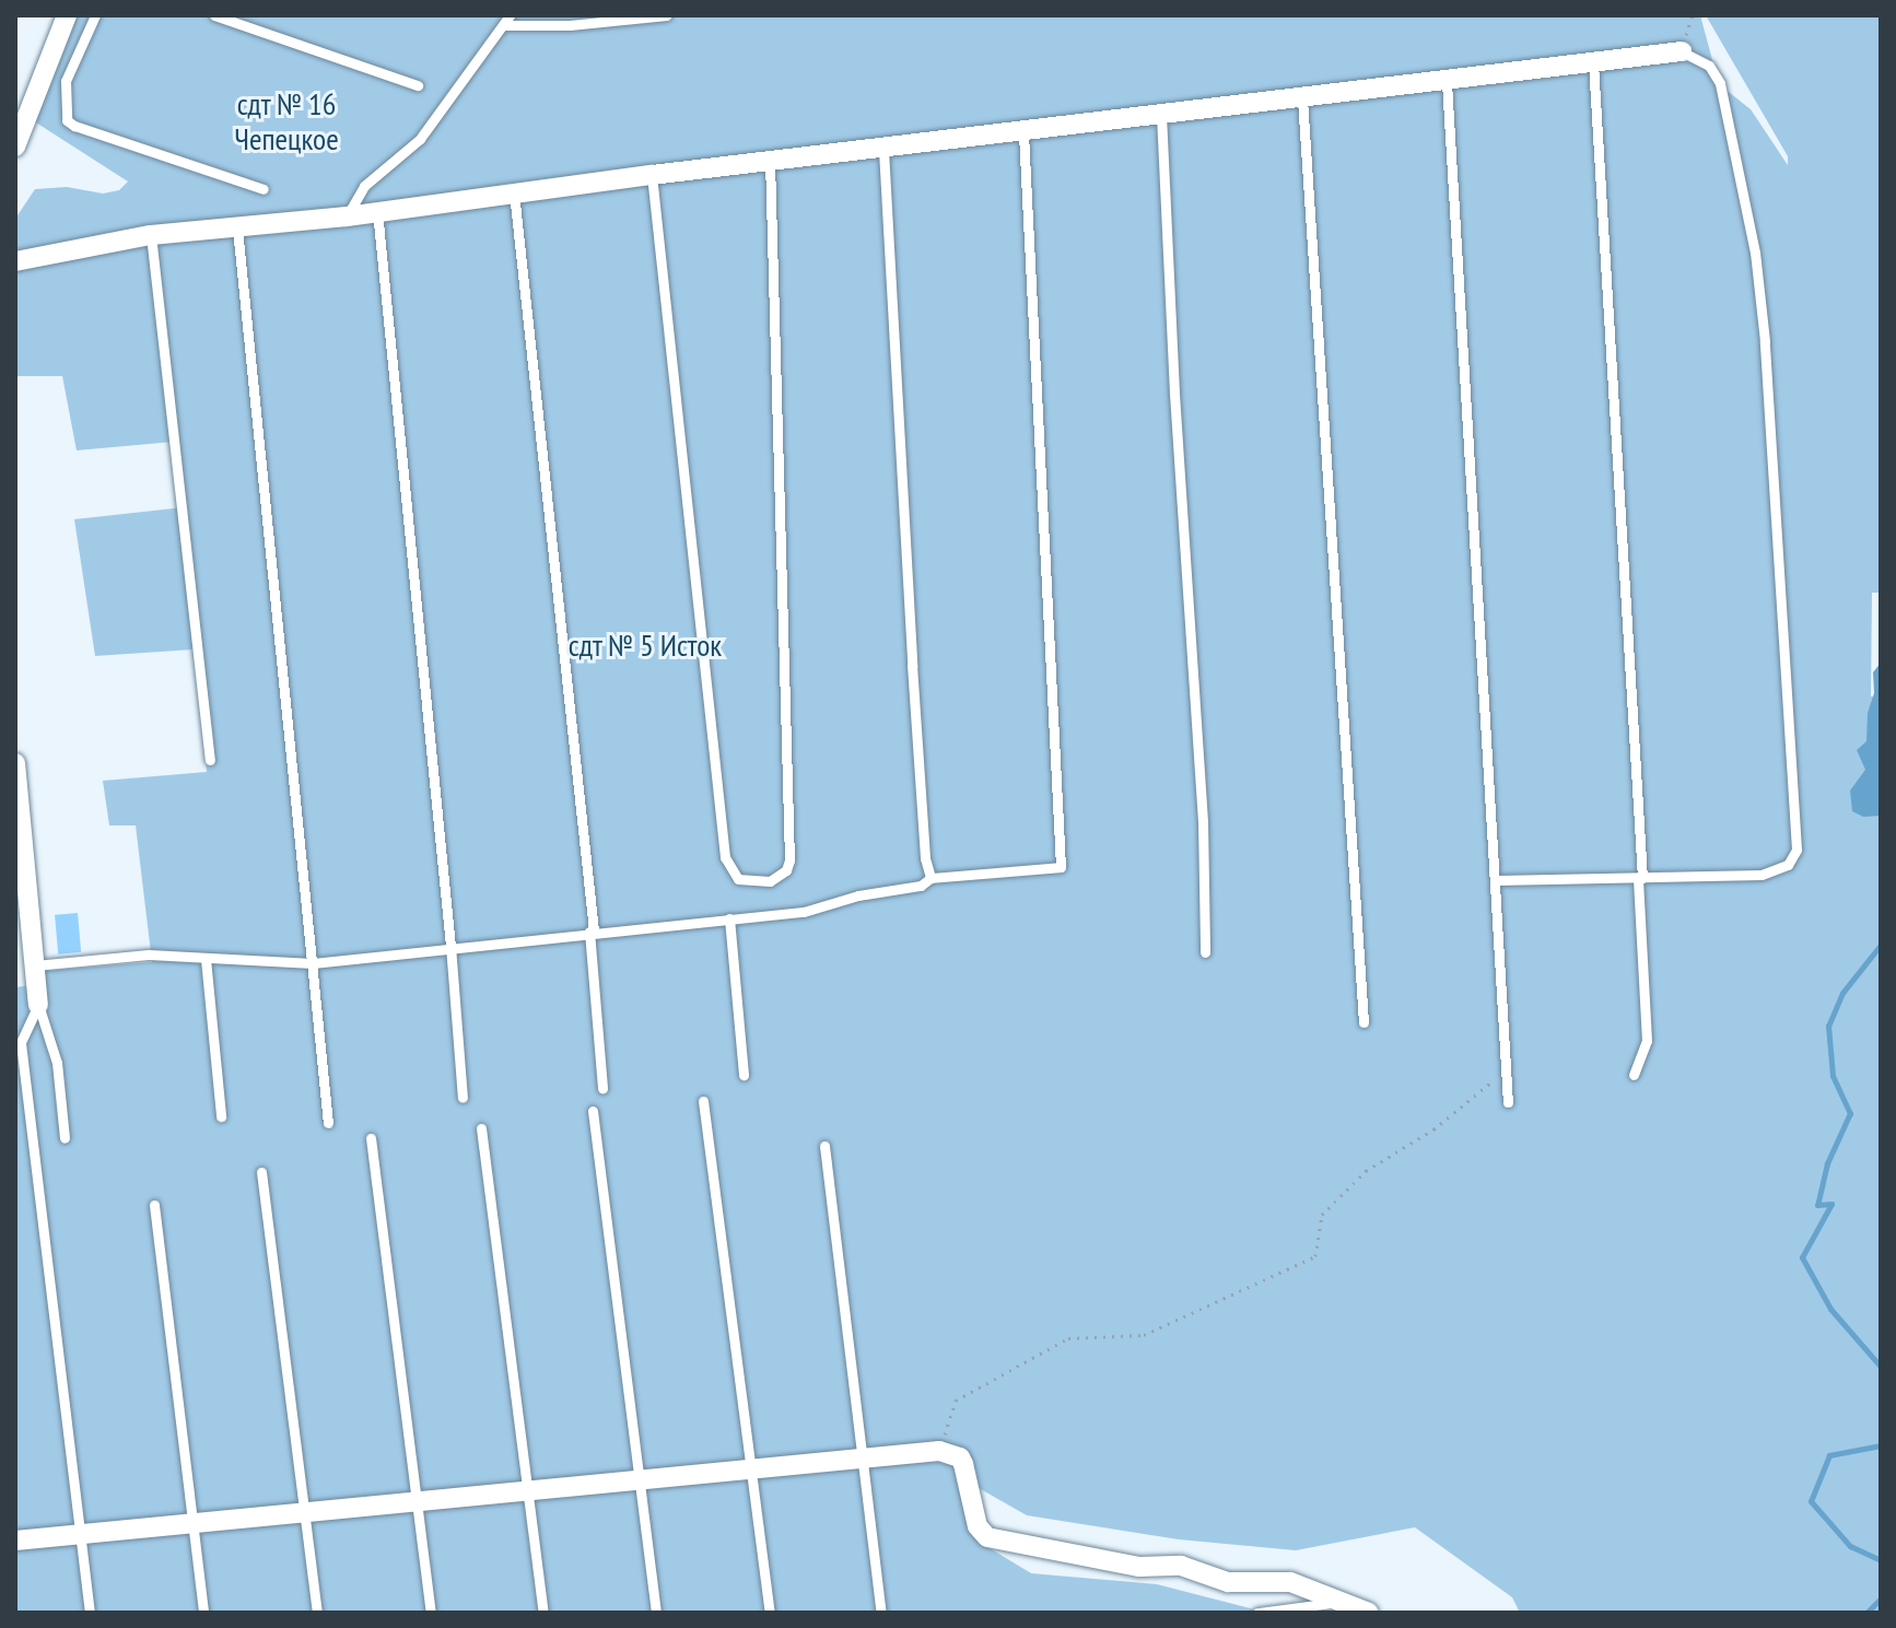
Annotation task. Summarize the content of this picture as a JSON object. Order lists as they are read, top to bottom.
{
  "parks": ["сдт № 16 Чепецкое", "сдт № 5 Исток"]
}
